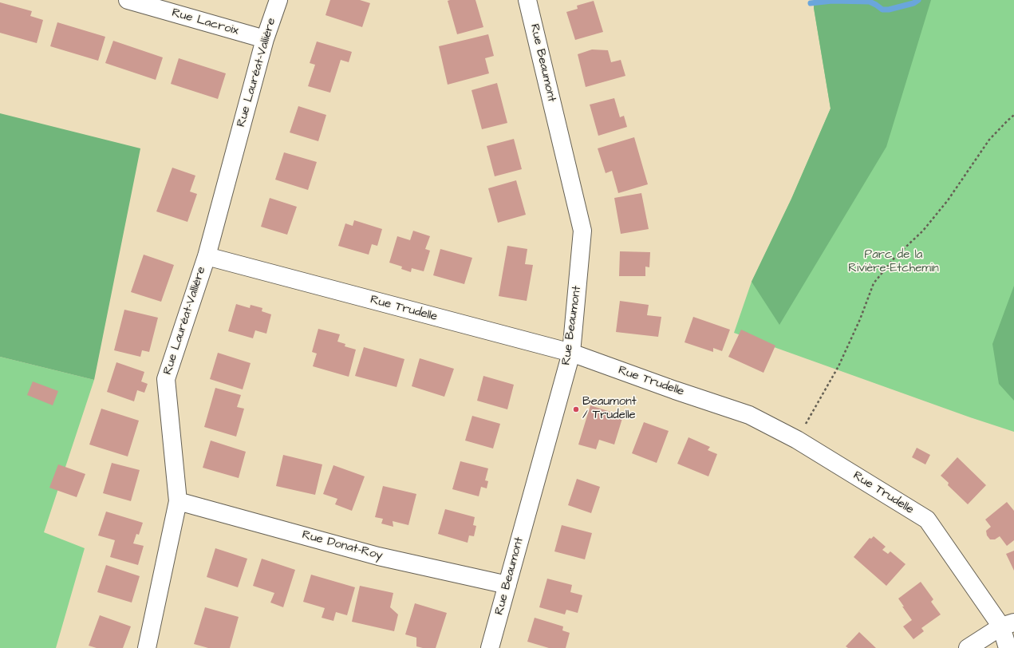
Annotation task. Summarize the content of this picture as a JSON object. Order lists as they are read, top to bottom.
{
  "streets": {
    "street": [
      "Rue Lacroix",
      "Rue Beaumont",
      "Rue Lauréat-Vallière",
      "Rue Trudelle",
      "Rue Donat-Roy"
    ]
  },
  "crossings": [
    ["Rue Lacroix", "Rue Lauréat-Vallière"],
    ["Rue Beaumont", "Rue Trudelle"],
    ["Rue Beaumont", "Rue Donat-Roy"],
    ["Rue Lauréat-Vallière", "Rue Trudelle"],
    ["Rue Lauréat-Vallière", "Rue Donat-Roy"]
  ],
  "parks": ["Parc de la Rivière-Etchemin"],
  "places": ["Beaumont / Trudelle"]
}
